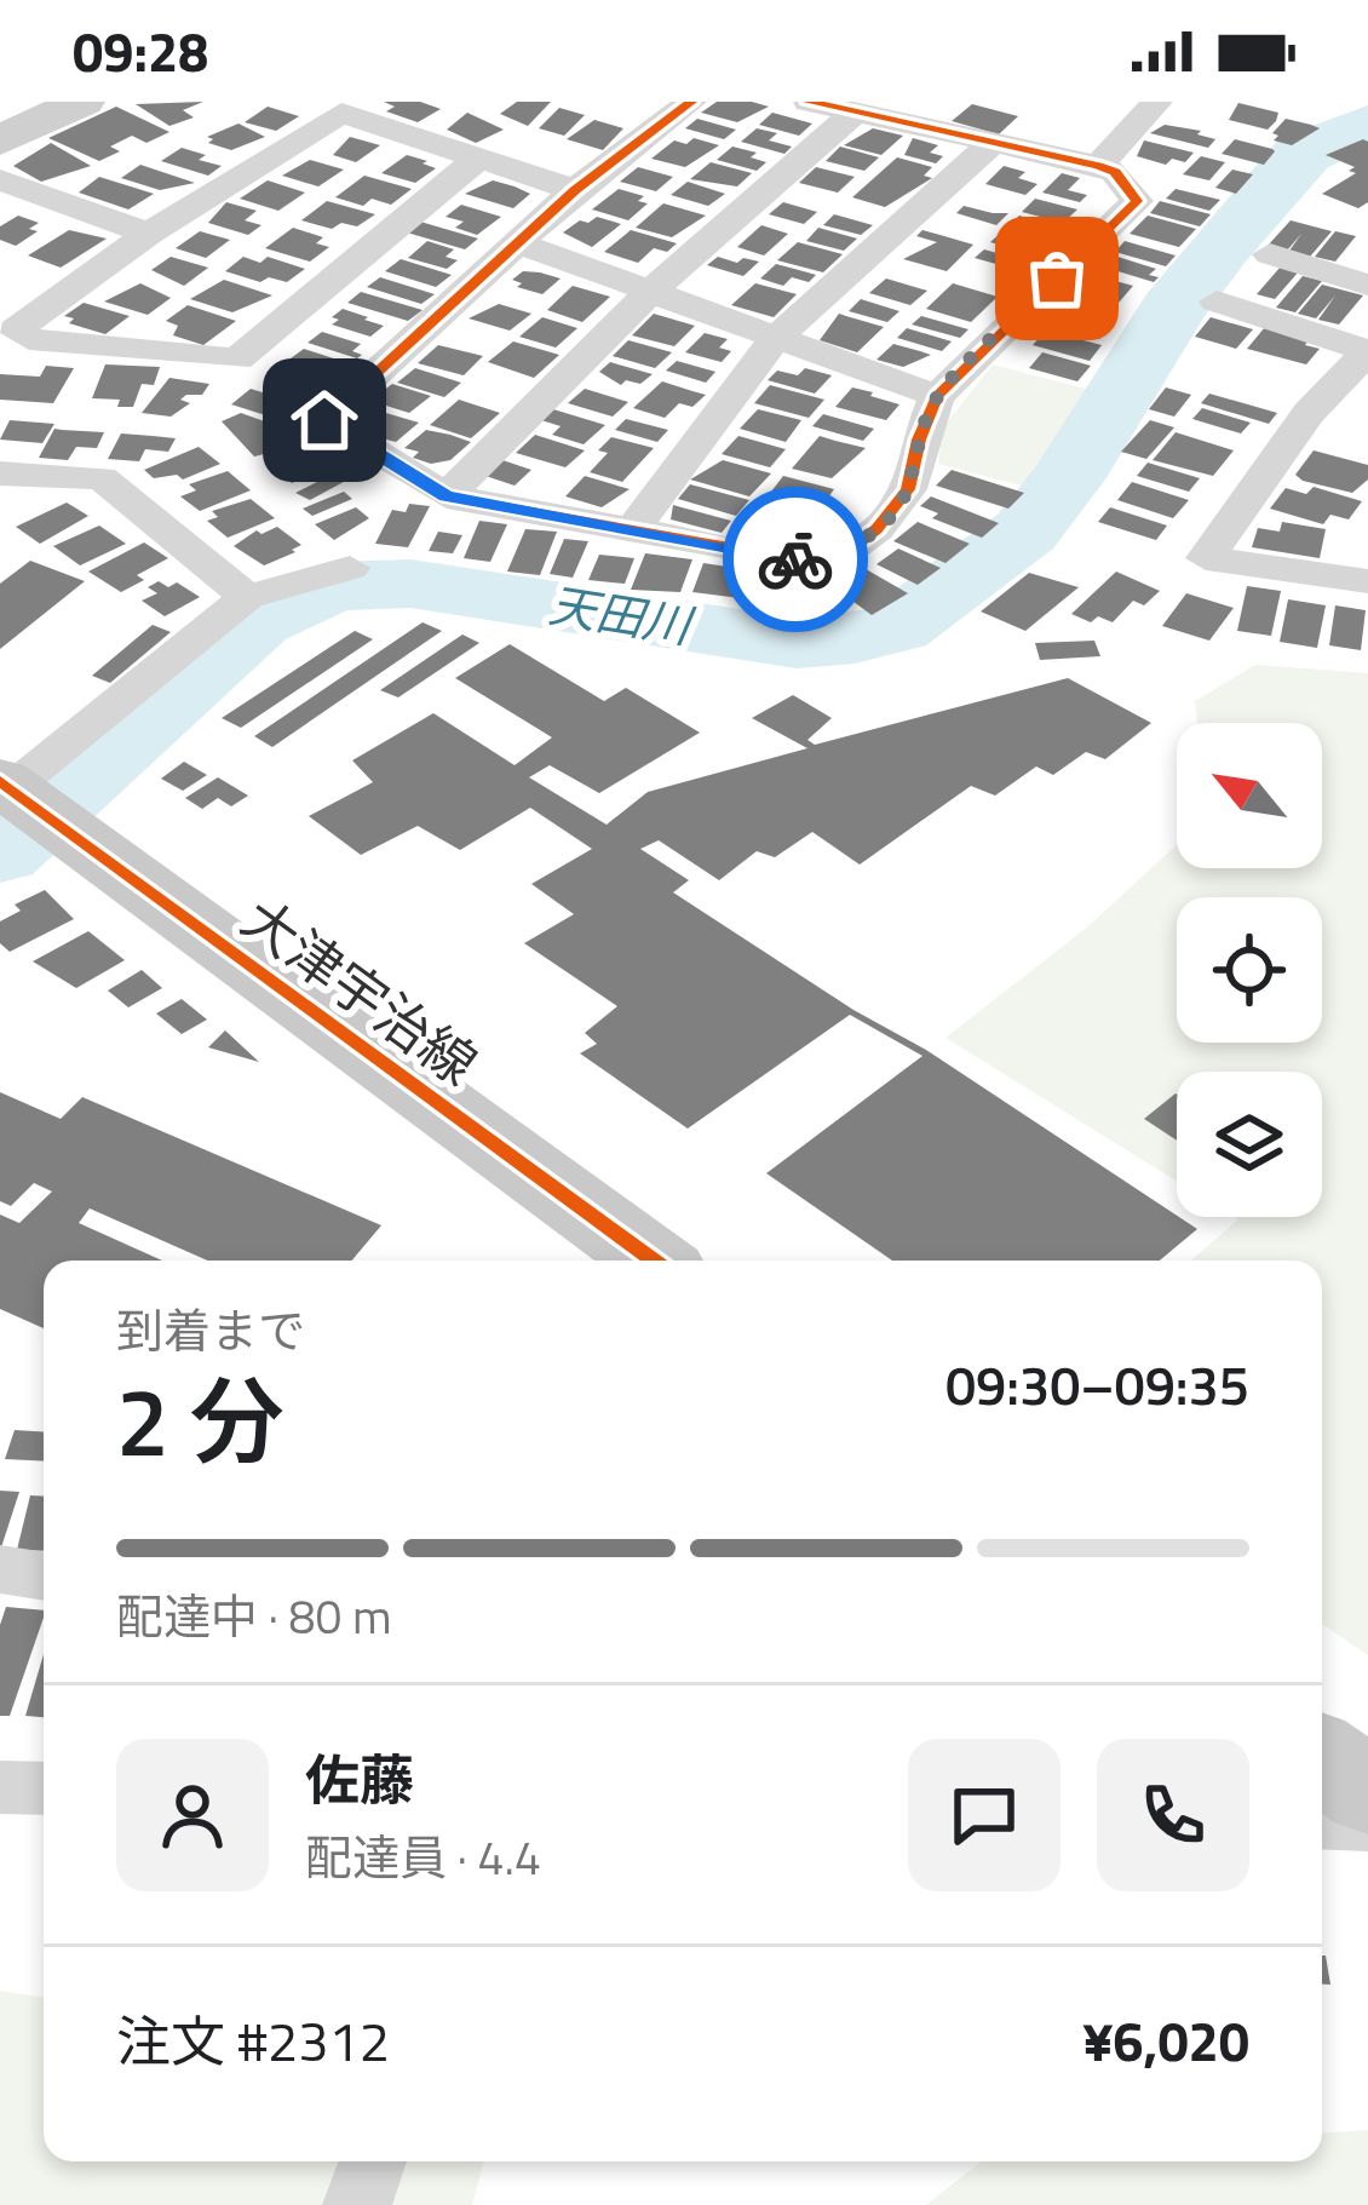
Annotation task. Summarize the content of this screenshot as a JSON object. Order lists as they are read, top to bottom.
{
  "streets": {
    "main road": ["大津宇治線"]
  },
  "water": ["天田川"],
  "north": "top left",
  "page": {
    "status": "09:28",
    "heading": ["2 分", "到着まで", "09:30–09:35"],
    "panel": [
      "佐藤",
      "配達員 · 4.4",
      "注文 #2312",
      "¥6,020"
    ],
    "bar": "配達中 · 80 m"
  }
}
